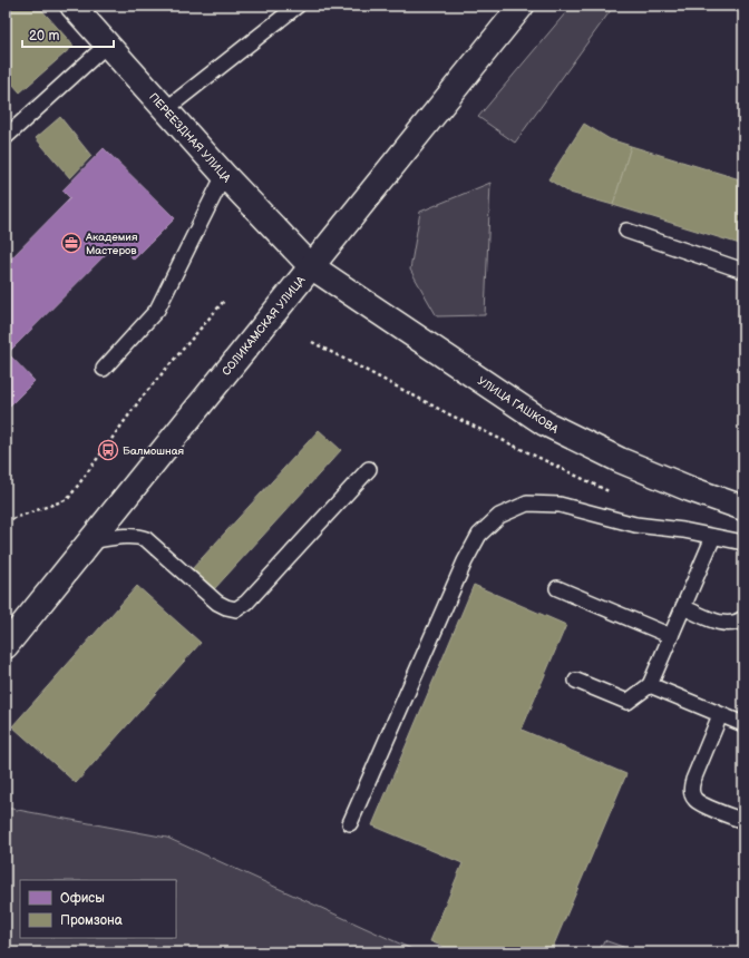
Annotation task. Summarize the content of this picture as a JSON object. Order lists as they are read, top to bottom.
{
  "streets": {
    "street": ["ПЕРЕЕЗДНАЯ УЛИЦА", "СОЛИКАМСКАЯ УЛИЦА", "УЛИЦА ГАШКОВА"]
  },
  "crossings": [
    ["ПЕРЕЕЗДНАЯ УЛИЦА", "СОЛИКАМСКАЯ УЛИЦА"],
    ["ПЕРЕЕЗДНАЯ УЛИЦА", "УЛИЦА ГАШКОВА"],
    ["СОЛИКАМСКАЯ УЛИЦА", "УЛИЦА ГАШКОВА"]
  ],
  "places": {
    "office": ["Академия Мастеров"],
    "bus stop": ["Балмошная"]
  },
  "legend": ["Офисы", "Промзона"],
  "scale_bar": "20 m"
}
